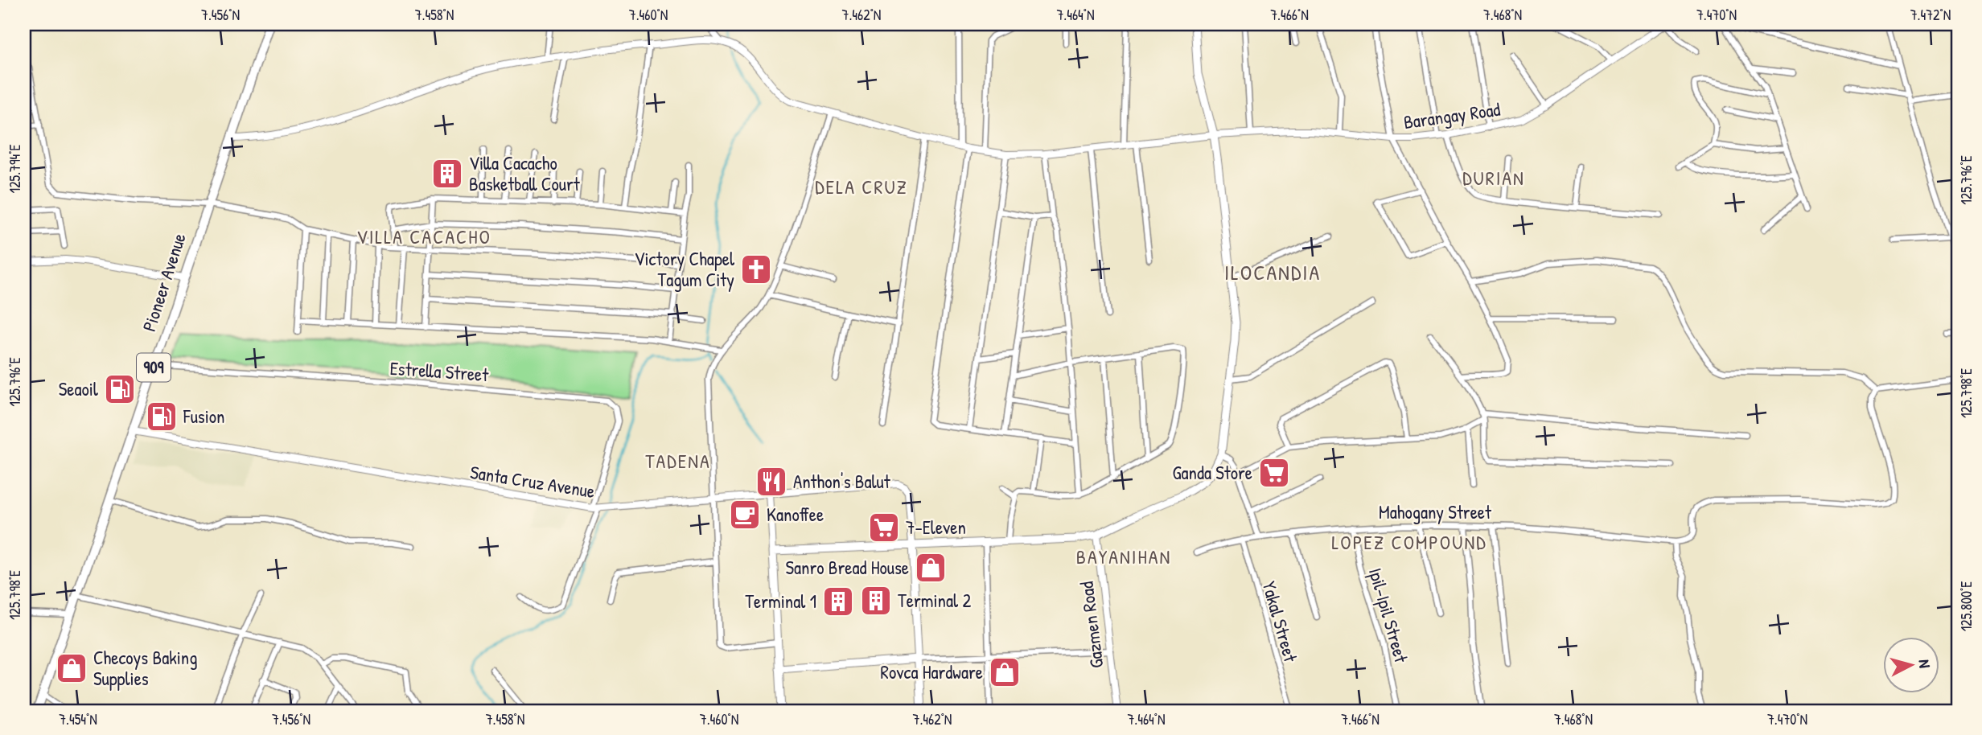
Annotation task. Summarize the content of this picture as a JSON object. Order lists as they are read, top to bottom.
{
  "streets": {
    "highway": ["Pioneer Avenue", "909"],
    "street": [
      "Barangay Road",
      "Estrella Street",
      "Santa Cruz Avenue",
      "Mahogany Street",
      "Ipil-Ipil Street",
      "Yakal Street",
      "Gazmen Road"
    ]
  },
  "crossings": [
    ["Pioneer Avenue", "Estrella Street"],
    ["Pioneer Avenue", "Santa Cruz Avenue"],
    ["Estrella Street", "Santa Cruz Avenue"],
    ["Mahogany Street", "Ipil-Ipil Street"],
    ["Mahogany Street", "Yakal Street"]
  ],
  "districts": [
    "DURIAN",
    "DELA CRUZ",
    "VILLA CACACHO",
    "ILOCANDIA",
    "TADENA",
    "LOPEZ COMPOUND",
    "BAYANIHAN"
  ],
  "places": {
    "building": ["Villa Cacacho Basketball Court", "Terminal 2", "Terminal 1"],
    "church": ["Victory Chapel Tagum City"],
    "fuel station": ["Seaoil", "Fusion"],
    "supermarket": ["Ganda Store", "7-Eleven"],
    "restaurant": ["Anthon's Balut"],
    "cafe": ["Kanoffee"],
    "shop": ["Sanro Bread House", "Checoys Baking Supplies", "Rovca Hardware"]
  },
  "north": "right",
  "coordinates": [
    "7.456°N",
    "7.458°N",
    "7.460°N",
    "7.462°N",
    "7.464°N",
    "7.466°N",
    "7.468°N",
    "7.470°N",
    "7.472°N",
    "125.794°E",
    "125.796°E",
    "125.798°E",
    "125.800°E",
    "7.454°N"
  ]
}
